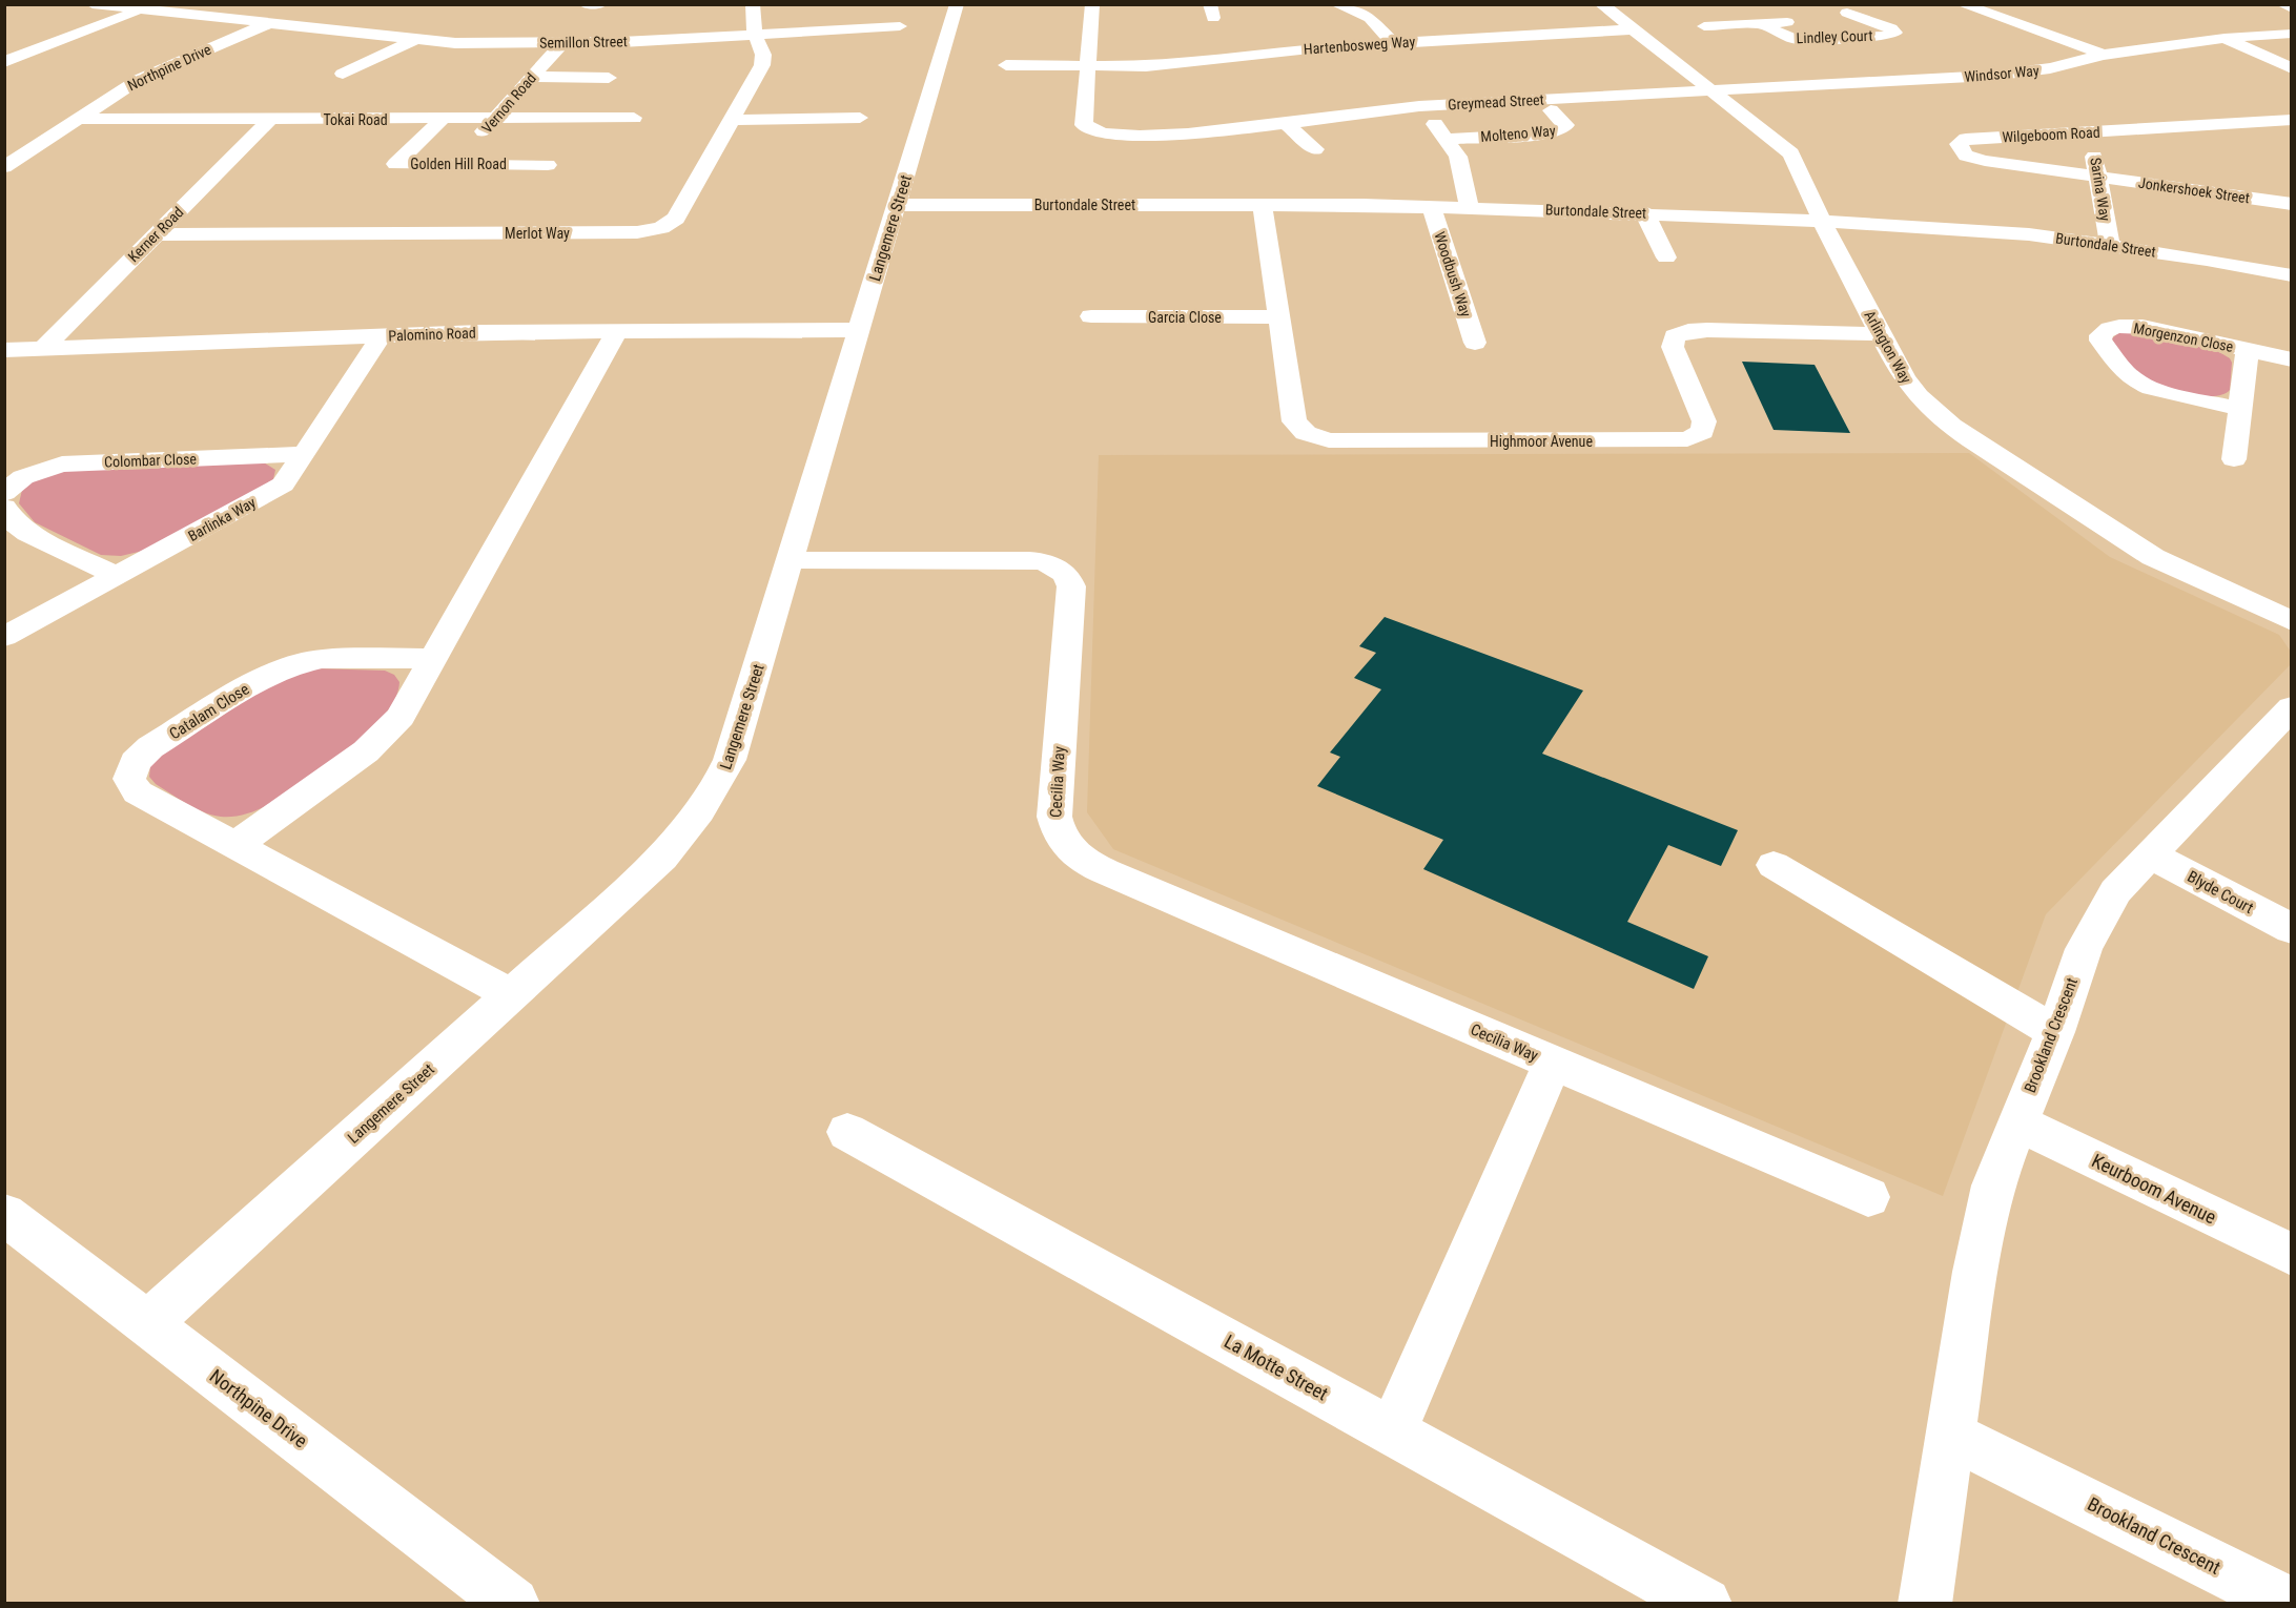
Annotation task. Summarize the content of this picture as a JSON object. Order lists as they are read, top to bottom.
{
  "streets": {
    "street": [
      "Lindley Court",
      "Semillon Street",
      "Hartenbosweg Way",
      "Northpine Drive",
      "Windsor Way",
      "Greymead Street",
      "Vernon Road",
      "Tokai Road",
      "Molteno Way",
      "Wilgeboom Road",
      "Golden Hill Road",
      "Sarina Way",
      "Jonkershoek Street",
      "Burtondale Street",
      "Langemere Street",
      "Merlot Way",
      "Kerner Road",
      "Woodbush Way",
      "Garcia Close",
      "Palomino Road",
      "Morgenzon Close",
      "Arlington Way",
      "Highmoor Avenue",
      "Colombar Close",
      "Barlinka Way",
      "Catalam Close",
      "Cecilia Way",
      "Blyde Court",
      "Brookland Crescent",
      "Keurboom Avenue",
      "La Motte Street"
    ]
  },
  "crossings": [
    ["Semillon Street", "Northpine Drive"],
    ["Semillon Street", "Vernon Road"],
    ["Semillon Street", "Merlot Way"],
    ["Hartenbosweg Way", "Greymead Street"],
    ["Hartenbosweg Way", "Arlington Way"],
    ["Northpine Drive", "Tokai Road"],
    ["Northpine Drive", "Langemere Street"],
    ["Windsor Way", "Greymead Street"],
    ["Windsor Way", "Arlington Way"],
    ["Greymead Street", "Arlington Way"],
    ["Vernon Road", "Tokai Road"],
    ["Vernon Road", "Golden Hill Road"],
    ["Tokai Road", "Golden Hill Road"],
    ["Tokai Road", "Kerner Road"],
    ["Wilgeboom Road", "Sarina Way"],
    ["Wilgeboom Road", "Jonkershoek Street"],
    ["Sarina Way", "Jonkershoek Street"],
    ["Sarina Way", "Burtondale Street"],
    ["Burtondale Street", "Langemere Street"],
    ["Burtondale Street", "Woodbush Way"],
    ["Burtondale Street", "Arlington Way"],
    ["Burtondale Street", "Highmoor Avenue"],
    ["Langemere Street", "Palomino Road"],
    ["Langemere Street", "Catalam Close"],
    ["Langemere Street", "Cecilia Way"],
    ["Merlot Way", "Kerner Road"],
    ["Kerner Road", "Palomino Road"],
    ["Garcia Close", "Highmoor Avenue"],
    ["Palomino Road", "Barlinka Way"],
    ["Arlington Way", "Highmoor Avenue"],
    ["Colombar Close", "Barlinka Way"],
    ["Cecilia Way", "La Motte Street"],
    ["Blyde Court", "Brookland Crescent"],
    ["Brookland Crescent", "Keurboom Avenue"]
  ]
}
